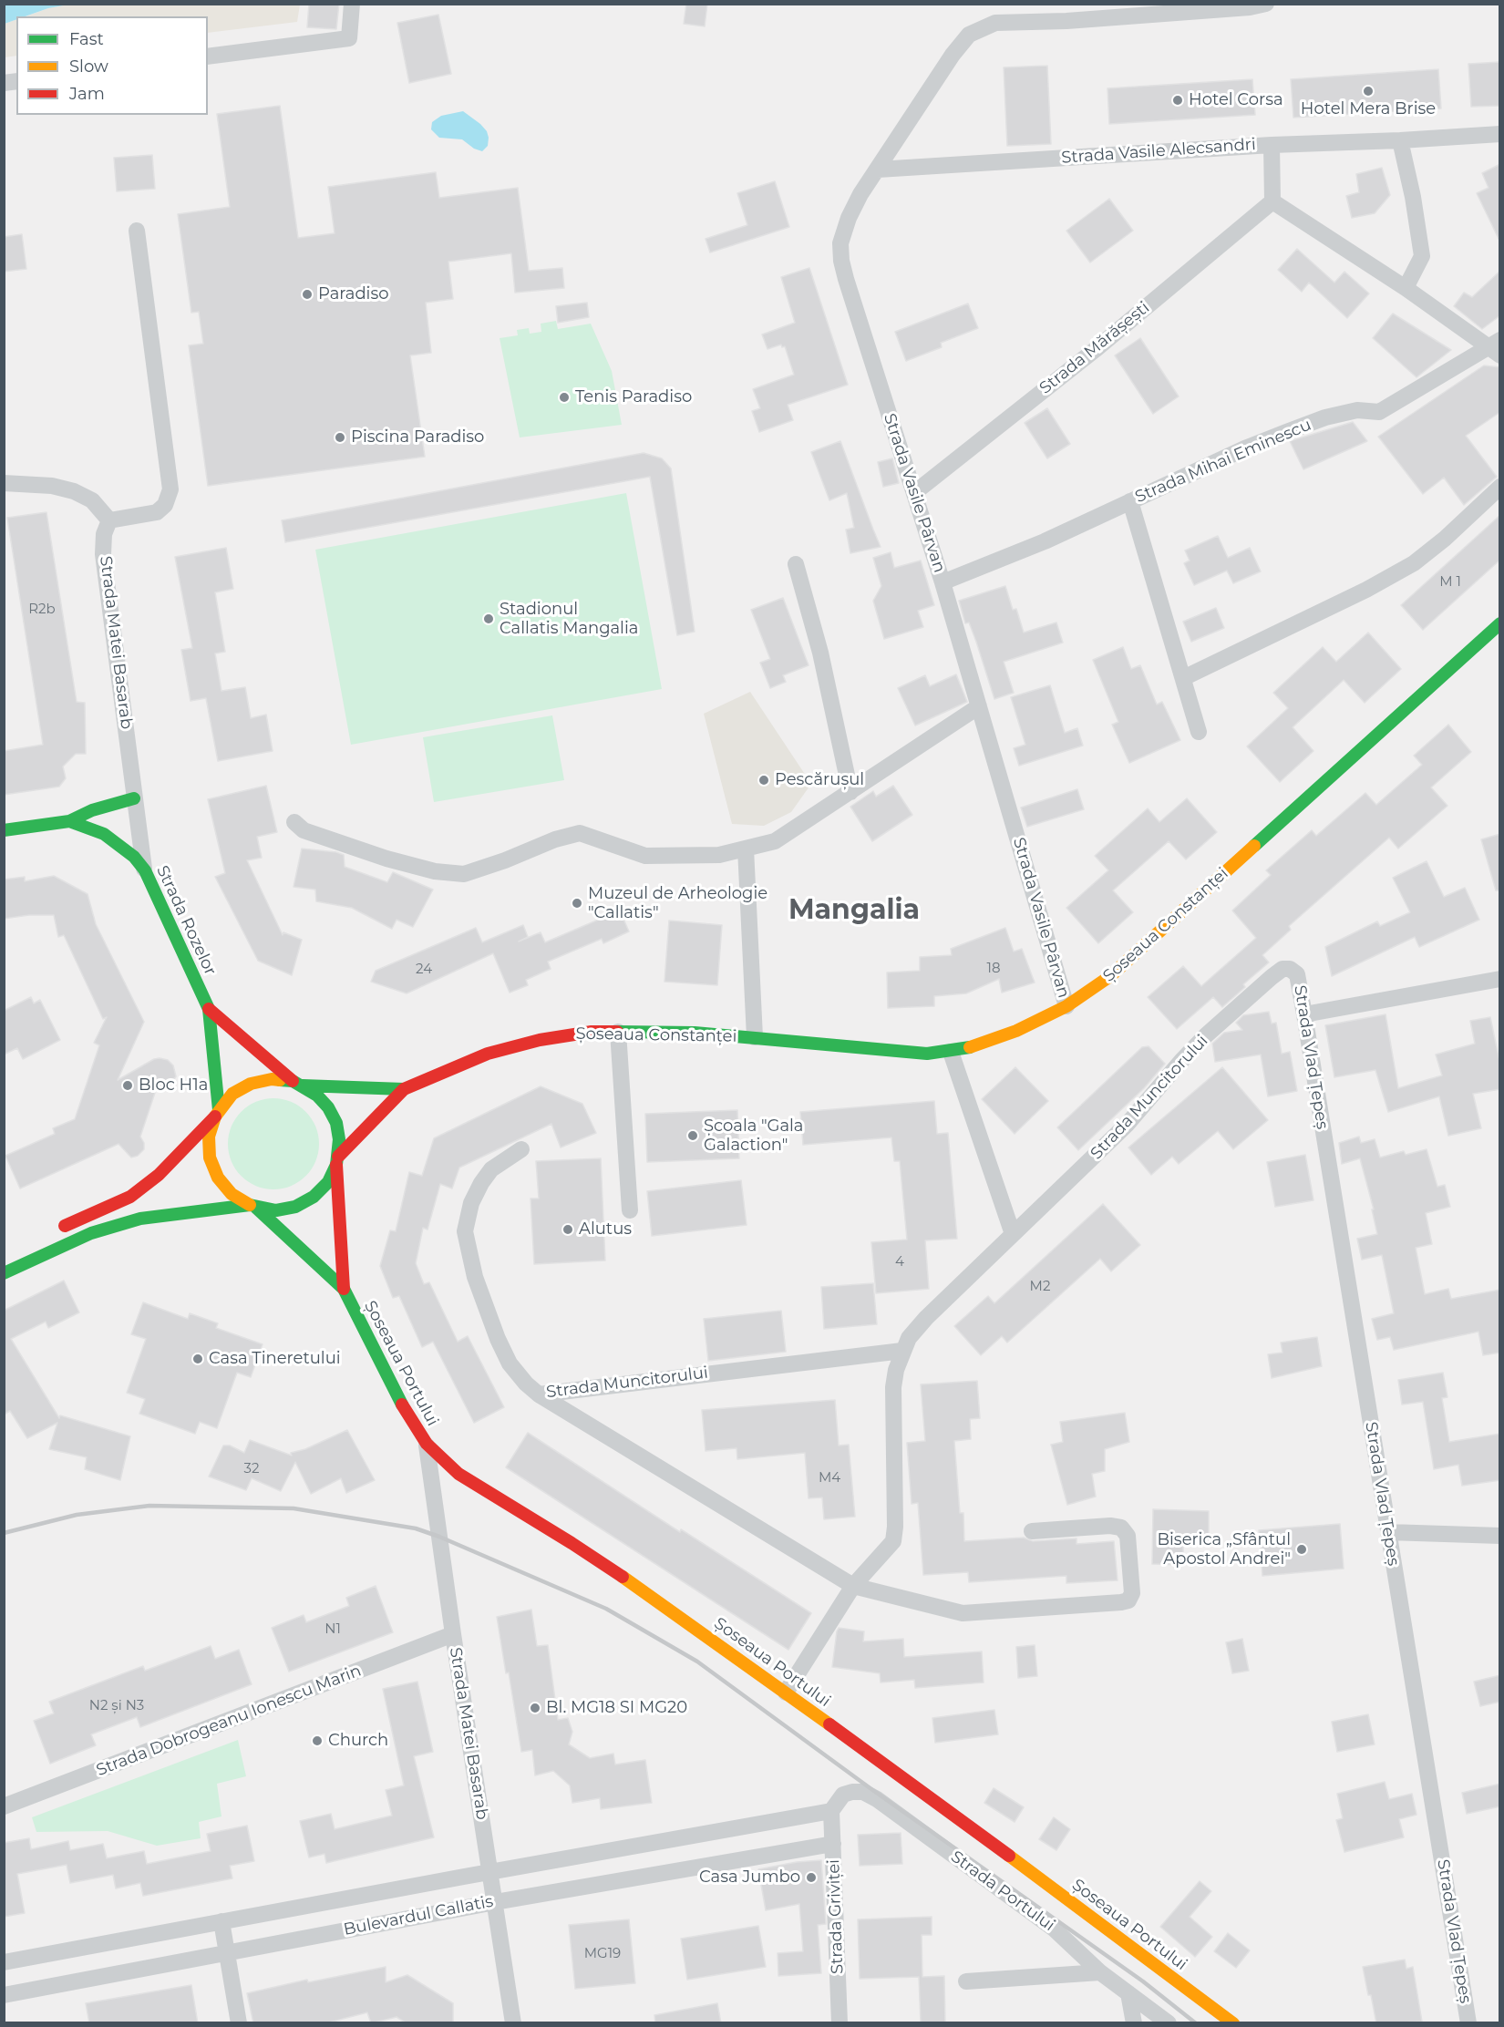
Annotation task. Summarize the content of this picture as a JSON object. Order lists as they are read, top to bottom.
{
  "streets": {
    "main road": ["Strada Rozelor", "Șoseaua Constanței", "Șoseaua Portului"],
    "street": [
      "Strada Vasile Alecsandri",
      "Strada Mărășești",
      "Strada Mihai Eminescu",
      "Strada Vasile Pârvan",
      "Strada Matei Basarab",
      "Strada Vlad Țepeș",
      "Strada Muncitorului",
      "Strada Dobrogeanu Ionescu Marin",
      "Strada Portului",
      "Bulevardul Callatis",
      "Strada Griviței"
    ]
  },
  "crossings": [
    ["Strada Vasile Alecsandri", "Strada Mărășești"],
    ["Strada Vasile Alecsandri", "Strada Vasile Pârvan"],
    ["Strada Mărășești", "Strada Vasile Pârvan"],
    ["Strada Mihai Eminescu", "Strada Vasile Pârvan"],
    ["Strada Vasile Pârvan", "Șoseaua Constanței"],
    ["Strada Matei Basarab", "Strada Rozelor"],
    ["Strada Matei Basarab", "Șoseaua Portului"],
    ["Strada Matei Basarab", "Strada Dobrogeanu Ionescu Marin"],
    ["Strada Matei Basarab", "Bulevardul Callatis"],
    ["Strada Rozelor", "Șoseaua Constanței"],
    ["Strada Rozelor", "Șoseaua Portului"],
    ["Șoseaua Constanței", "Șoseaua Portului"],
    ["Strada Vlad Țepeș", "Strada Muncitorului"],
    ["Strada Muncitorului", "Șoseaua Portului"],
    ["Strada Portului", "Bulevardul Callatis"],
    ["Strada Portului", "Strada Griviței"],
    ["Bulevardul Callatis", "Strada Griviței"]
  ],
  "districts": ["Mangalia"],
  "places": [
    "Hotel Mera Brise",
    "Hotel Corsa",
    "Paradiso",
    "Tenis Paradiso",
    "Piscina Paradiso",
    "Stadionul Callatis Mangalia",
    "Pescărușul",
    "Muzeul de Arheologie \"Callatis\"",
    "Bloc H1a",
    "Școala \"Gala Galaction\"",
    "Alutus",
    "Casa Tineretului",
    "Biserica „Sfântul Apostol Andrei\"",
    "Bl. MG18 SI MG20",
    "Church",
    "Casa Jumbo"
  ],
  "house_numbers": [
    "M 1",
    "R2b",
    "18",
    "24",
    "4",
    "M2",
    "32",
    "M4",
    "N1",
    "N2 și N3",
    "MG19"
  ],
  "legend": ["Fast", "Slow", "Jam"]
}
